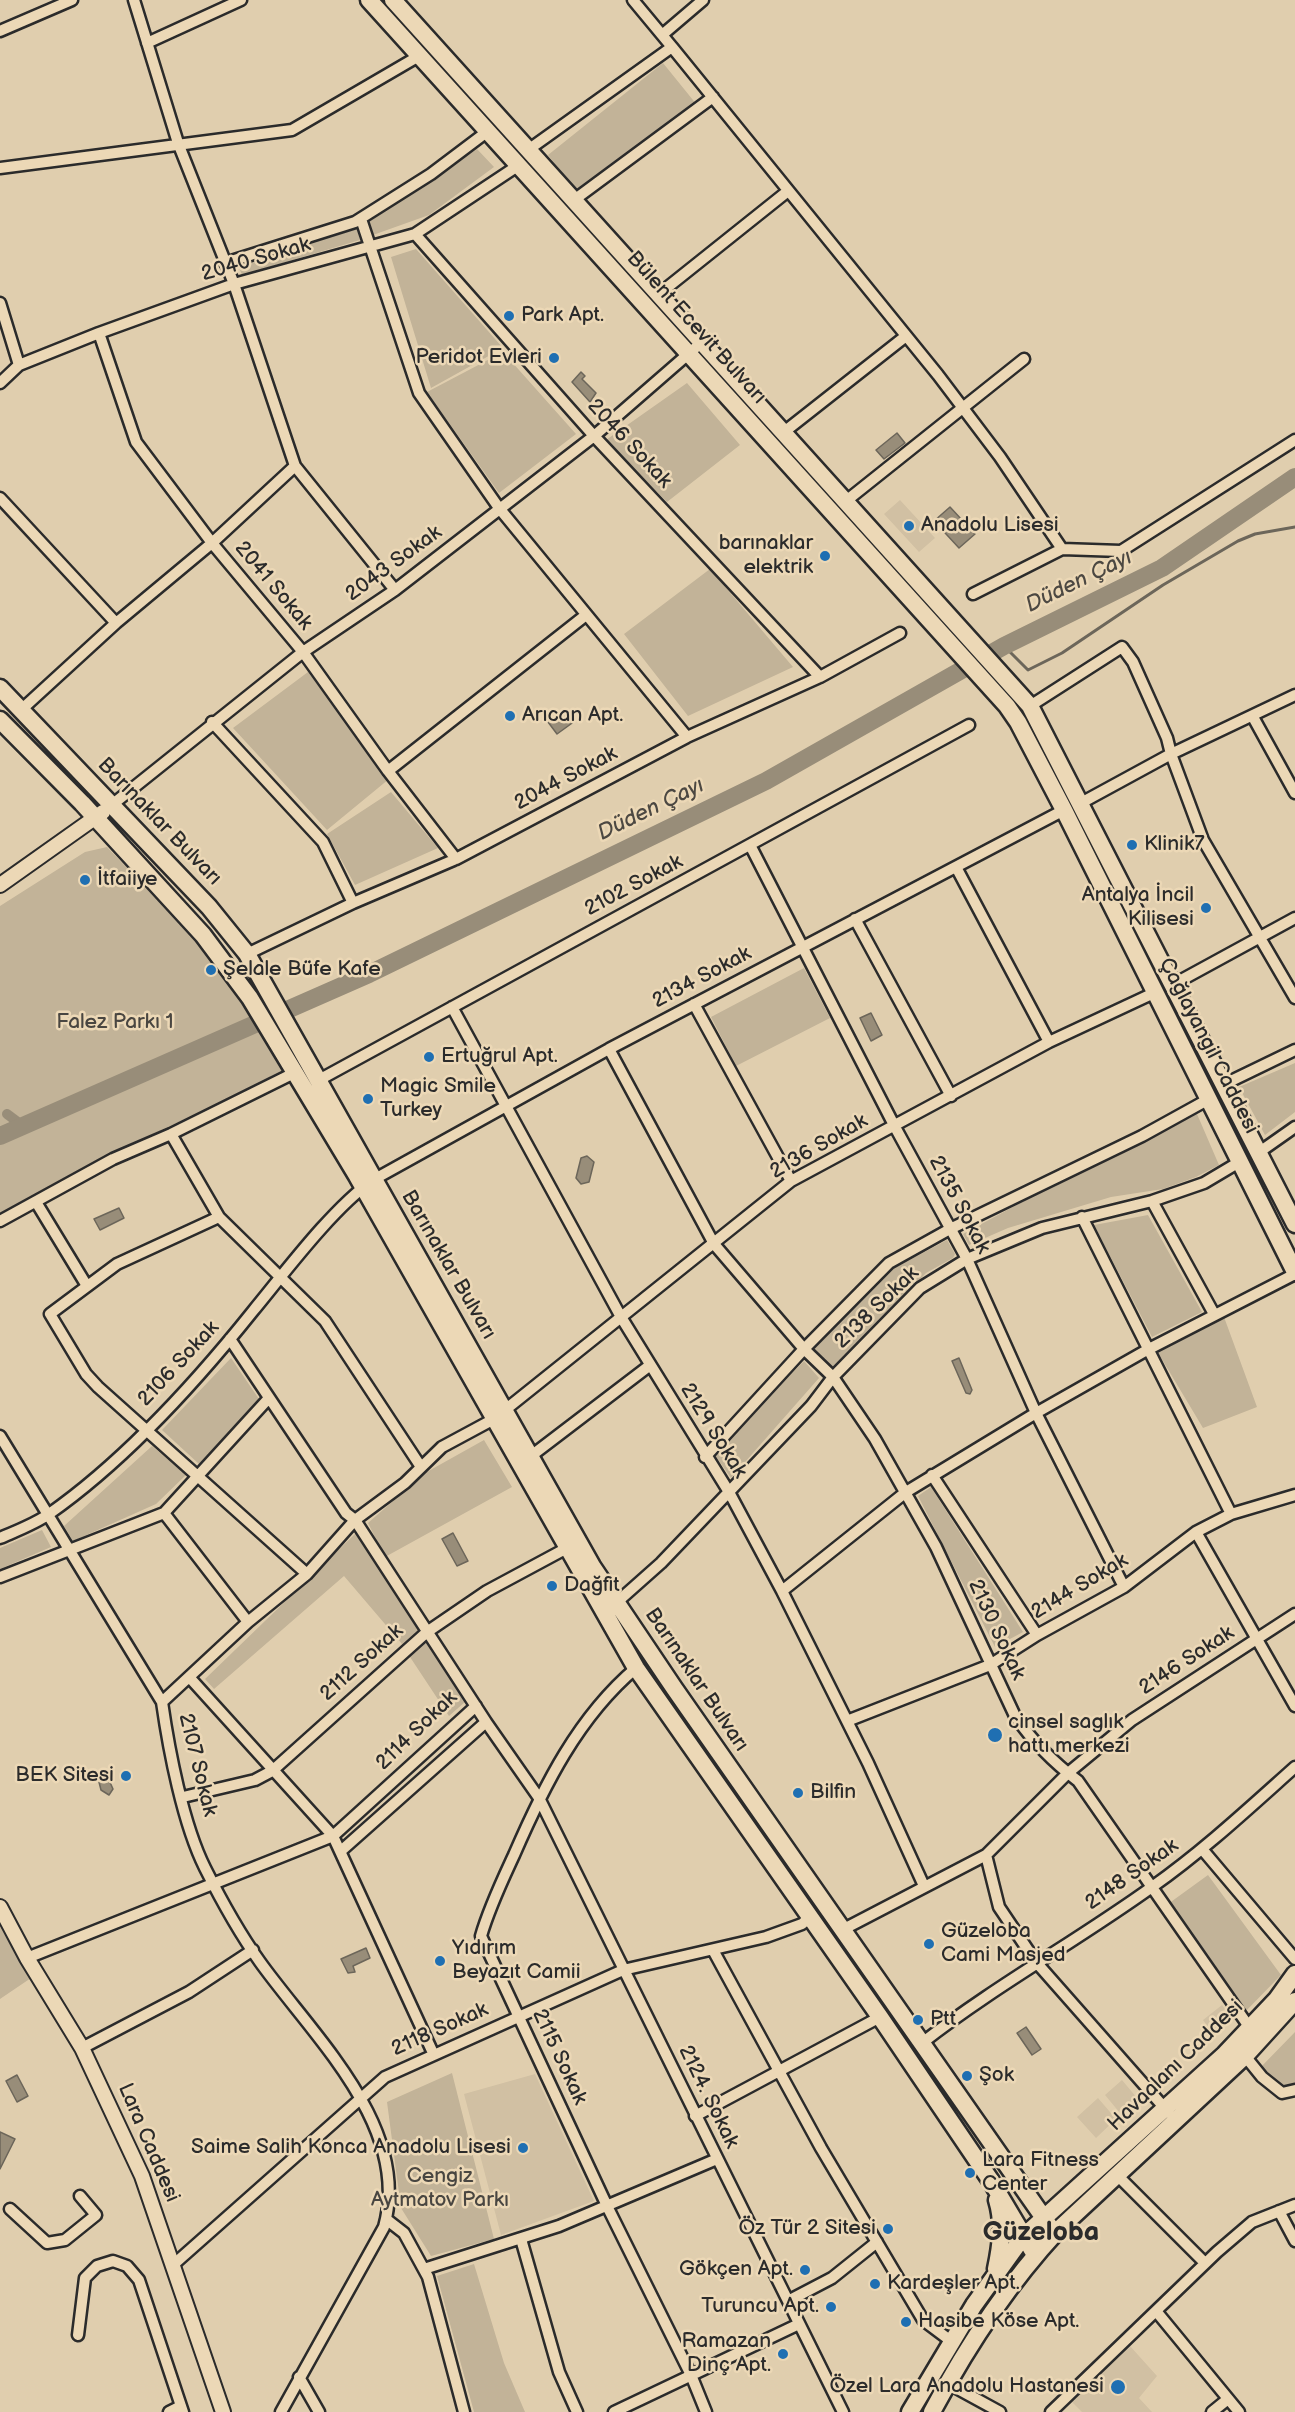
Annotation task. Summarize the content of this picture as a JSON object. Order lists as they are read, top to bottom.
{
  "streets": {
    "main road": [
      "Bülent Ecevit Bulvarı",
      "Barınaklar Bulvarı",
      "Çağlayangil Caddesi",
      "Havaalanı Caddesi"
    ],
    "street": [
      "2040 Sokak",
      "2046 Sokak",
      "2043 Sokak",
      "2041 Sokak",
      "2044 Sokak",
      "2102 Sokak",
      "2134 Sokak",
      "2136 Sokak",
      "2135 Sokak",
      "2138 Sokak",
      "2106 Sokak",
      "2129 Sokak",
      "2144 Sokak",
      "2130 Sokak",
      "2146 Sokak",
      "2112 Sokak",
      "2114 Sokak",
      "2107 Sokak",
      "2148 Sokak",
      "2118 Sokak",
      "2115 Sokak",
      "2124. Sokak",
      "Lara Caddesi"
    ]
  },
  "crossings": [
    ["2040 Sokak", "Bülent Ecevit Bulvarı"],
    ["2040 Sokak", "2046 Sokak"],
    ["Bülent Ecevit Bulvarı", "2043 Sokak"],
    ["Bülent Ecevit Bulvarı", "Çağlayangil Caddesi"],
    ["2046 Sokak", "2043 Sokak"],
    ["2046 Sokak", "2044 Sokak"],
    ["2043 Sokak", "2041 Sokak"],
    ["2043 Sokak", "Barınaklar Bulvarı"],
    ["2041 Sokak", "2044 Sokak"],
    ["2041 Sokak", "Barınaklar Bulvarı"],
    ["2044 Sokak", "Barınaklar Bulvarı"],
    ["Barınaklar Bulvarı", "2102 Sokak"],
    ["Barınaklar Bulvarı", "2134 Sokak"],
    ["Barınaklar Bulvarı", "2136 Sokak"],
    ["Barınaklar Bulvarı", "2138 Sokak"],
    ["Barınaklar Bulvarı", "2106 Sokak"],
    ["Barınaklar Bulvarı", "2146 Sokak"],
    ["Barınaklar Bulvarı", "2112 Sokak"],
    ["Barınaklar Bulvarı", "2148 Sokak"],
    ["Barınaklar Bulvarı", "2118 Sokak"],
    ["Barınaklar Bulvarı", "2115 Sokak"],
    ["Barınaklar Bulvarı", "Havaalanı Caddesi"],
    ["2102 Sokak", "2135 Sokak"],
    ["2102 Sokak", "2129 Sokak"],
    ["2134 Sokak", "Çağlayangil Caddesi"],
    ["2134 Sokak", "2135 Sokak"],
    ["2134 Sokak", "2106 Sokak"],
    ["2134 Sokak", "2129 Sokak"],
    ["2134 Sokak", "2130 Sokak"],
    ["Çağlayangil Caddesi", "2136 Sokak"],
    ["Çağlayangil Caddesi", "2138 Sokak"],
    ["2136 Sokak", "2135 Sokak"],
    ["2136 Sokak", "2129 Sokak"],
    ["2136 Sokak", "2130 Sokak"],
    ["2136 Sokak", "2114 Sokak"],
    ["2136 Sokak", "2107 Sokak"],
    ["2135 Sokak", "2138 Sokak"],
    ["2135 Sokak", "2144 Sokak"],
    ["2138 Sokak", "2129 Sokak"],
    ["2138 Sokak", "2130 Sokak"],
    ["2106 Sokak", "2114 Sokak"],
    ["2106 Sokak", "2107 Sokak"],
    ["2129 Sokak", "2144 Sokak"],
    ["2129 Sokak", "2146 Sokak"],
    ["2144 Sokak", "2130 Sokak"],
    ["2130 Sokak", "2146 Sokak"],
    ["2130 Sokak", "2148 Sokak"],
    ["2130 Sokak", "Havaalanı Caddesi"],
    ["2112 Sokak", "2114 Sokak"],
    ["2112 Sokak", "2107 Sokak"],
    ["2114 Sokak", "2107 Sokak"],
    ["2114 Sokak", "2124. Sokak"],
    ["2114 Sokak", "Lara Caddesi"],
    ["2107 Sokak", "2118 Sokak"],
    ["2118 Sokak", "2115 Sokak"],
    ["2118 Sokak", "2124. Sokak"],
    ["2118 Sokak", "Lara Caddesi"],
    ["2115 Sokak", "2124. Sokak"]
  ],
  "districts": ["Güzeloba"],
  "water": ["Düden Çayı"],
  "parks": ["Falez Parkı 1", "Cengiz Aytmatov Parkı"],
  "places": [
    "Park Apt.",
    "Peridot Evleri",
    "Anadolu Lisesi",
    "barınaklar elektrik",
    "Arıcan Apt.",
    "Klinik7",
    "İtfaiiye",
    "Antalya İncil Kilisesi",
    "Şelale Büfe Kafe",
    "Ertuğrul Apt.",
    "Magic Smile Turkey",
    "Dağfit",
    "cinsel saglık hattı merkezi",
    "BEK Sitesi",
    "Bilfin",
    "Güzeloba Cami Masjed",
    "Yıdırım Beyazıt Camii",
    "Ptt",
    "Şok",
    "Saime Salih Konca Anadolu Lisesi",
    "Lara Fitness Center",
    "Öz Tür 2 Sitesi",
    "Gökçen Apt.",
    "Kardeşler Apt.",
    "Turuncu Apt.",
    "Hasibe Köse Apt.",
    "Ramazan Dinç Apt.",
    "Özel Lara Anadolu Hastanesi"
  ]
}
